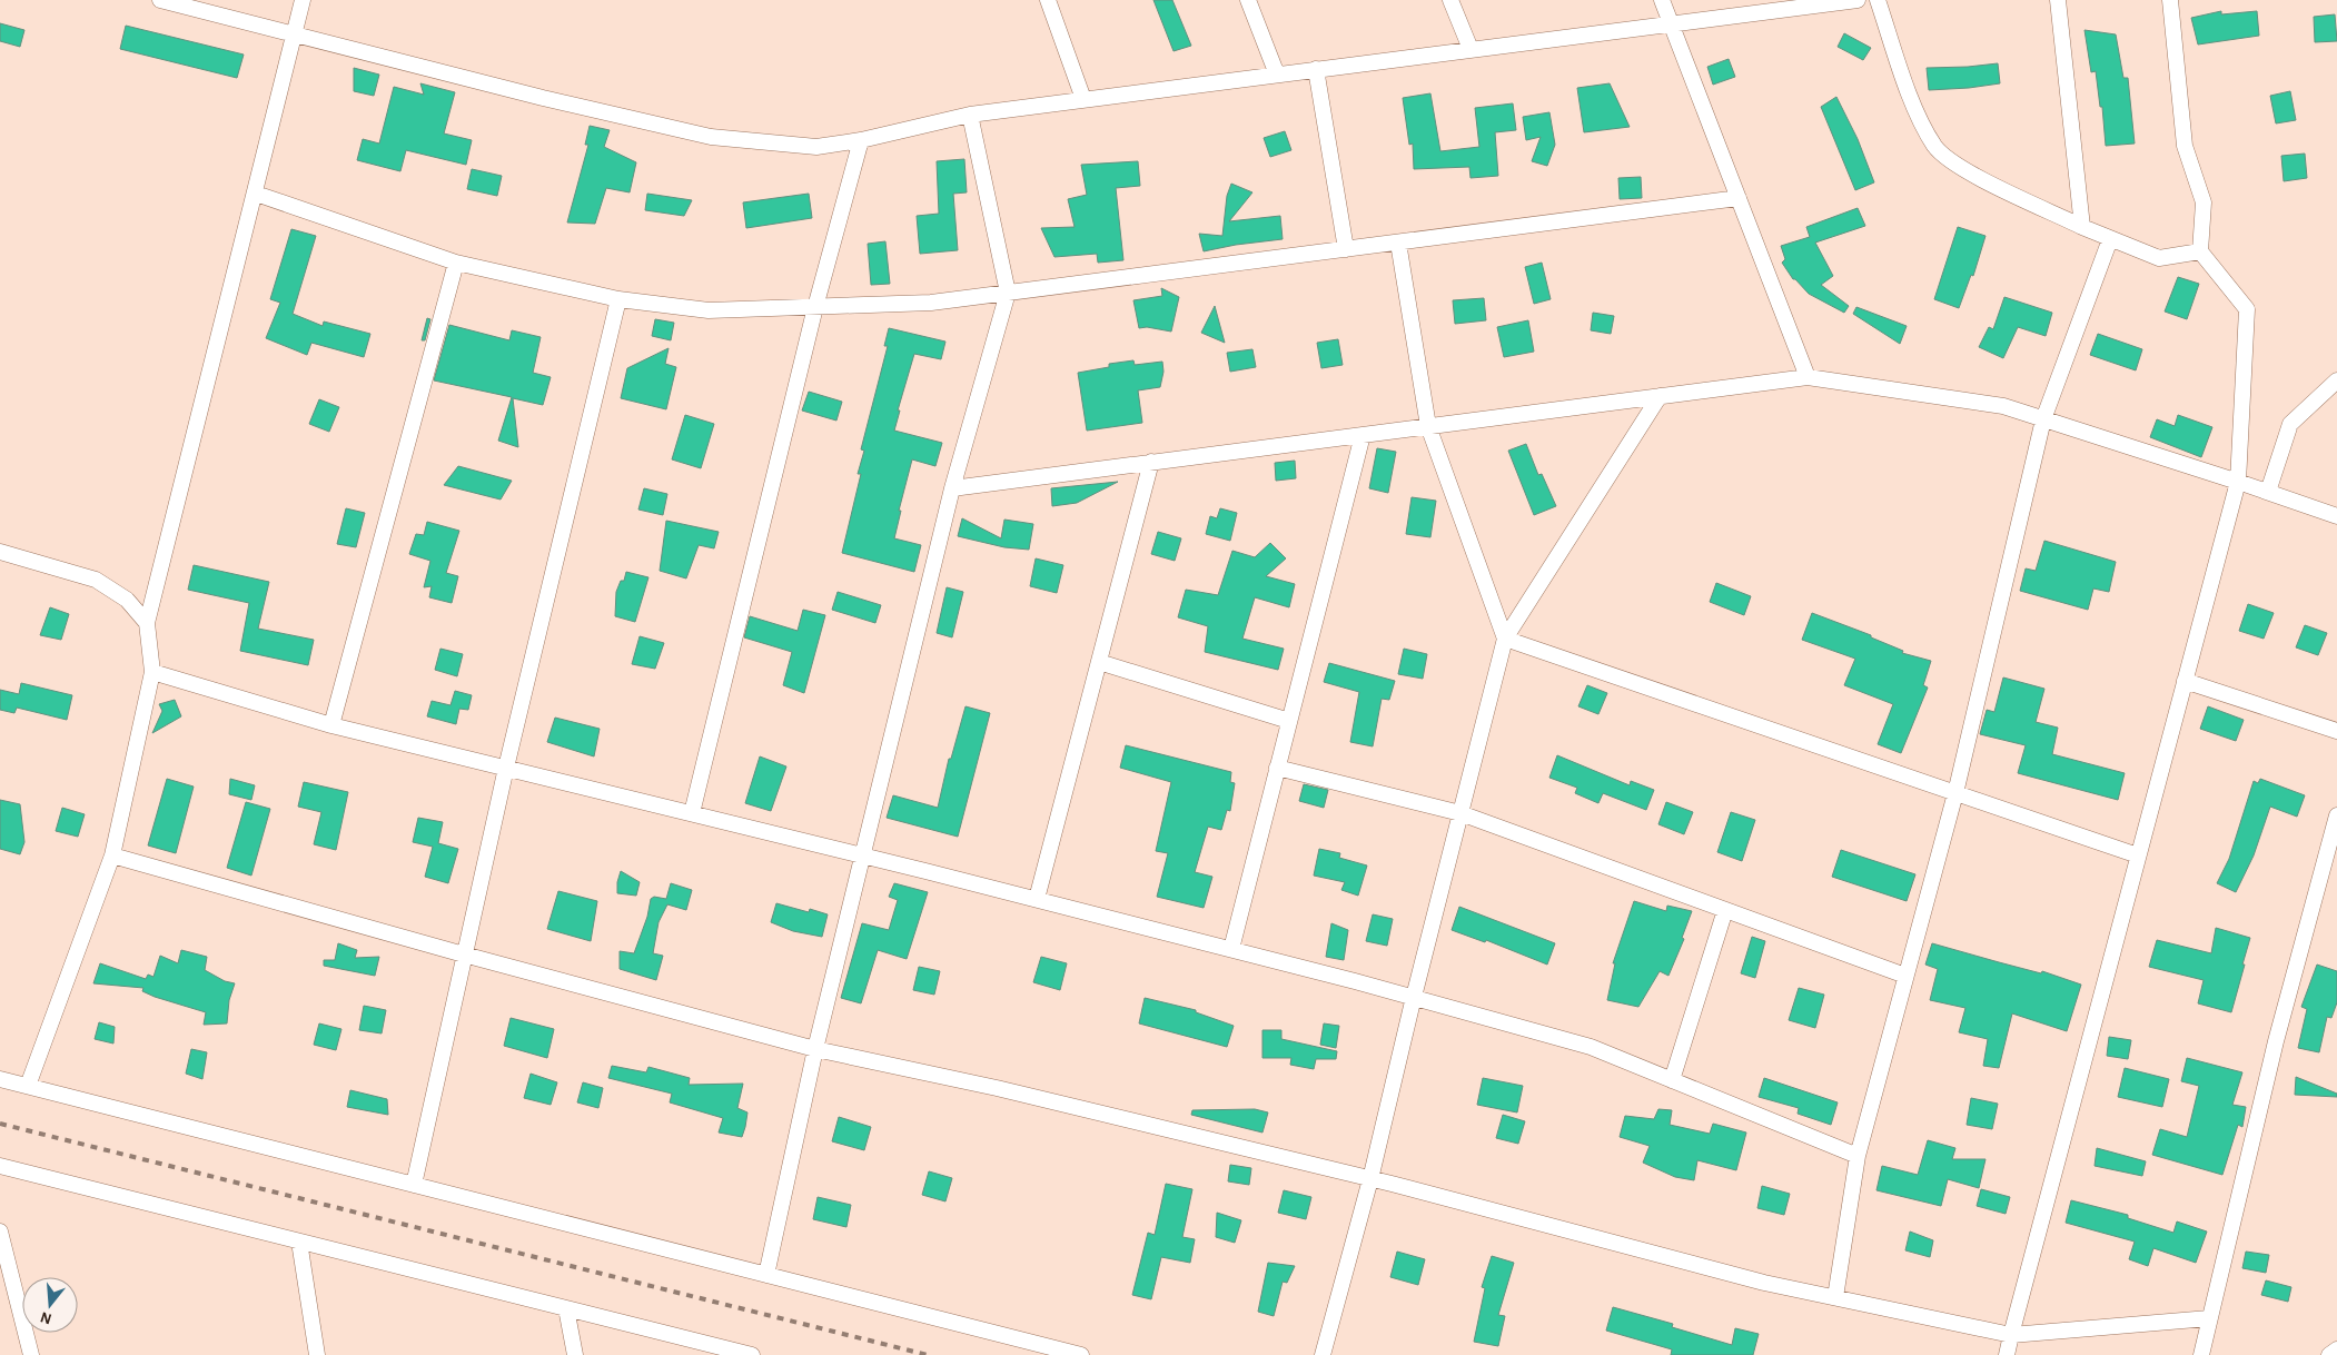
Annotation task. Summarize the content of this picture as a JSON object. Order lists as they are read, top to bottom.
{
  "north": "bottom"
}
